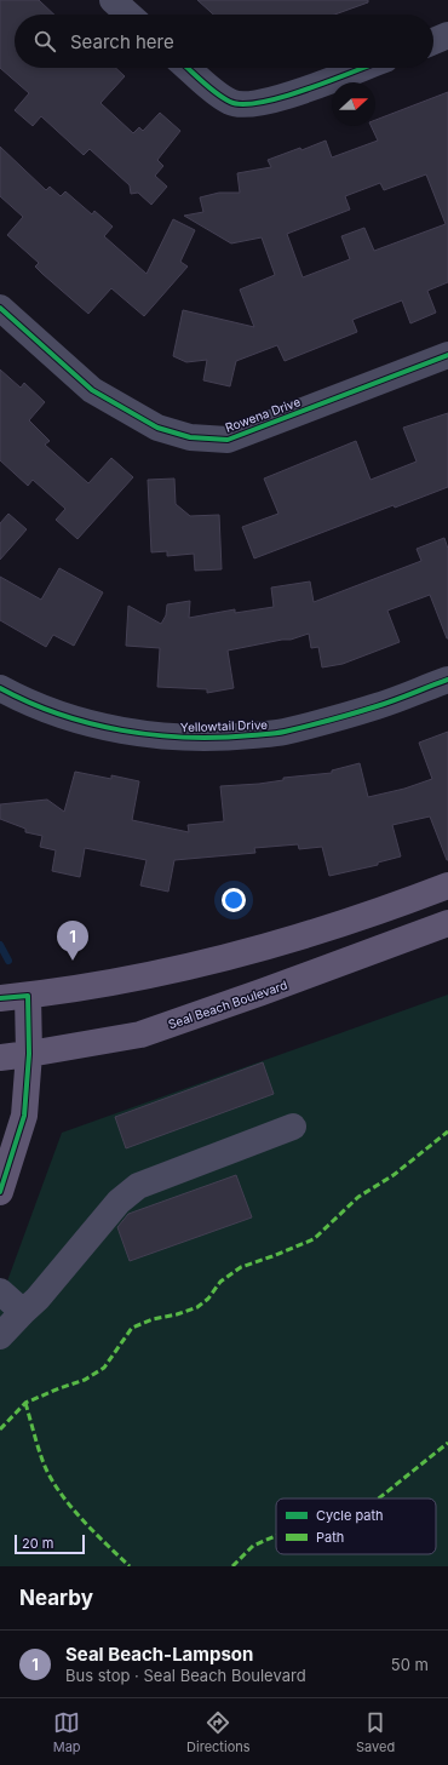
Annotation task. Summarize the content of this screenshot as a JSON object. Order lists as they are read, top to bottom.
{
  "streets": {
    "main road": ["Seal Beach Boulevard"],
    "street": ["Rowena Drive", "Yellowtail Drive"]
  },
  "legend": ["Cycle path", "Path"],
  "scale_bar": "20 m",
  "north": "right",
  "page": {
    "search": "Search here",
    "pins": "1",
    "scale": "20 m",
    "heading": "Nearby",
    "list": [
      {
        "mark": "1",
        "name": "Seal Beach-Lampson",
        "note": "Bus stop · Seal Beach Boulevard",
        "value": "50 m"
      }
    ],
    "nav": ["Map", "Directions", "Saved"]
  }
}
